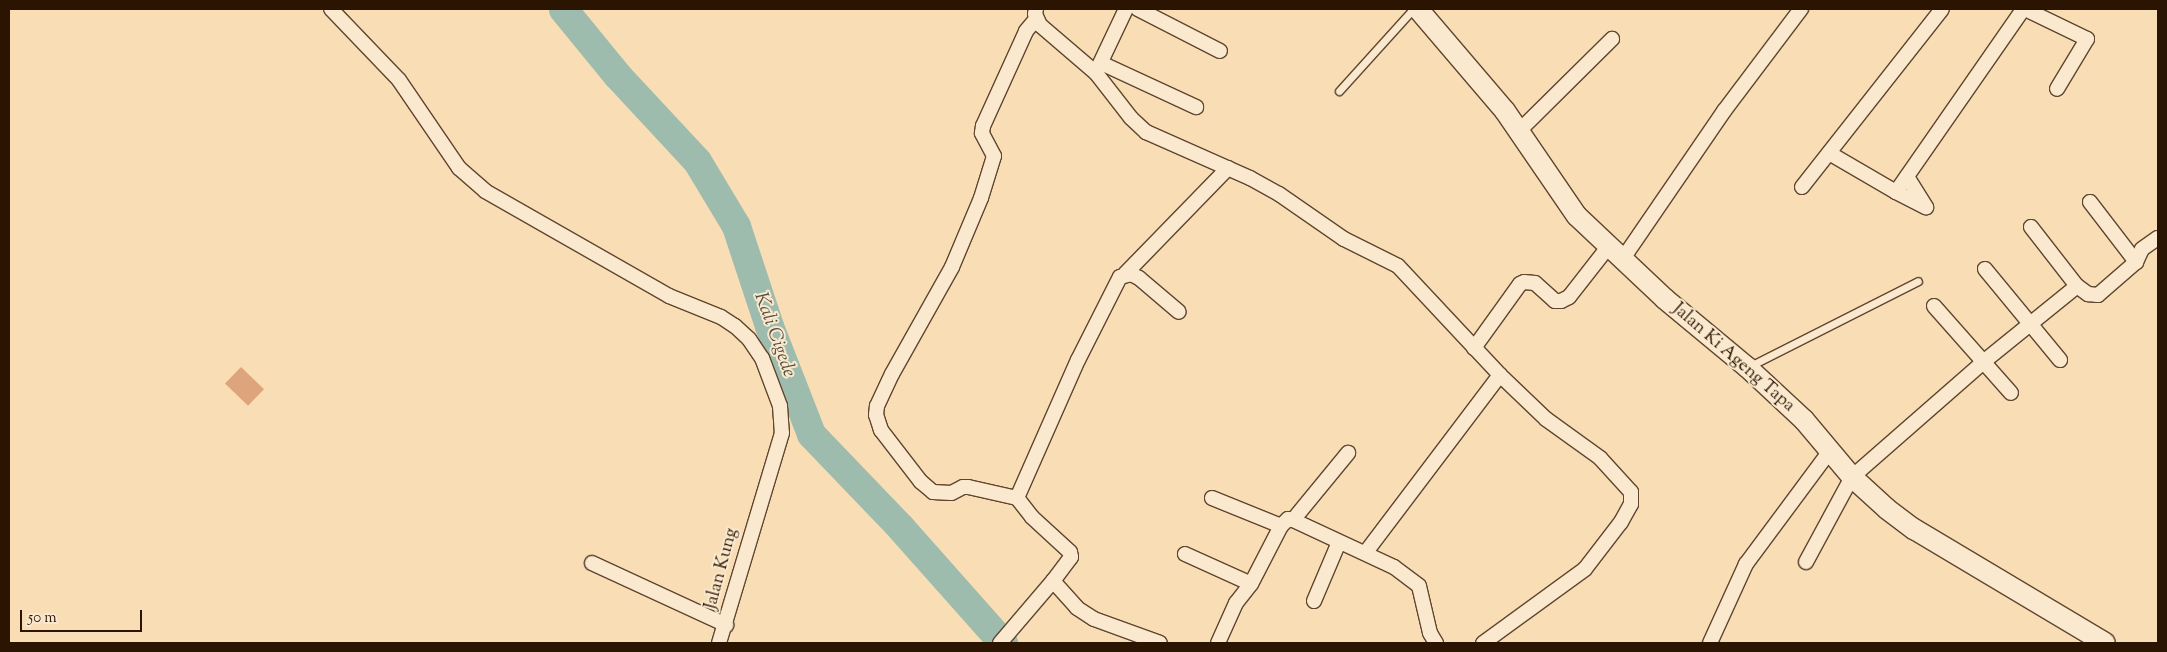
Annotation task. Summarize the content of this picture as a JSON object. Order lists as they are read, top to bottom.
{
  "streets": {
    "street": ["Jalan Ki Ageng Tapa", "Jalan Kung"]
  },
  "water": ["Kali Cigede"],
  "scale_bar": "50 m"
}
